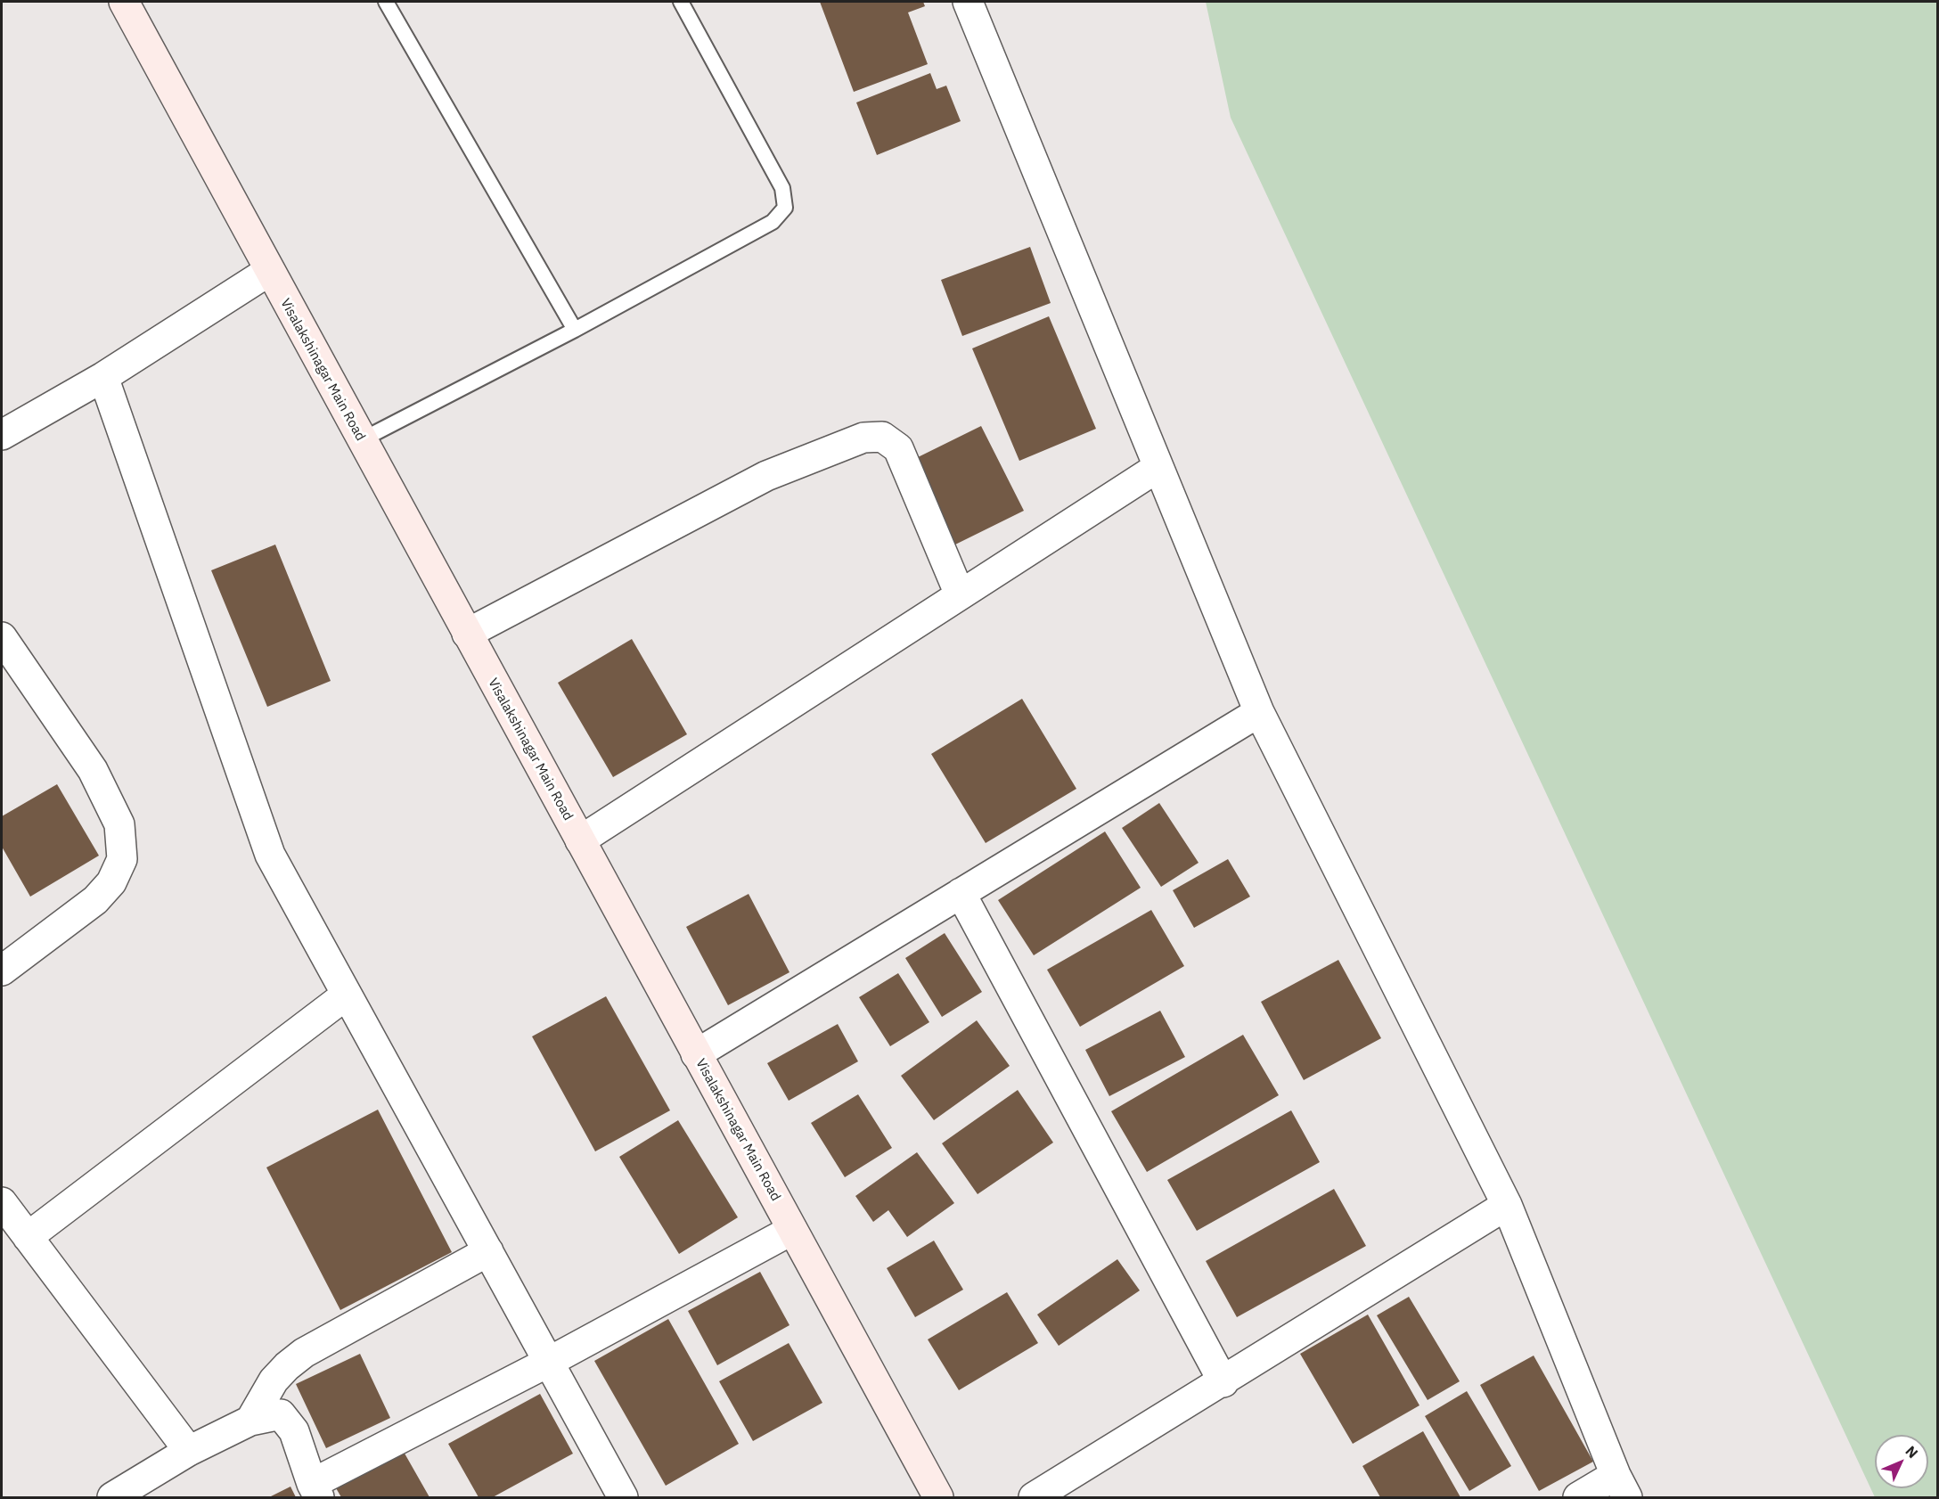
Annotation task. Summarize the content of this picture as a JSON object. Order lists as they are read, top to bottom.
{
  "streets": {
    "street": ["Visalakshinagar Main Road"]
  },
  "north": "top right"
}
